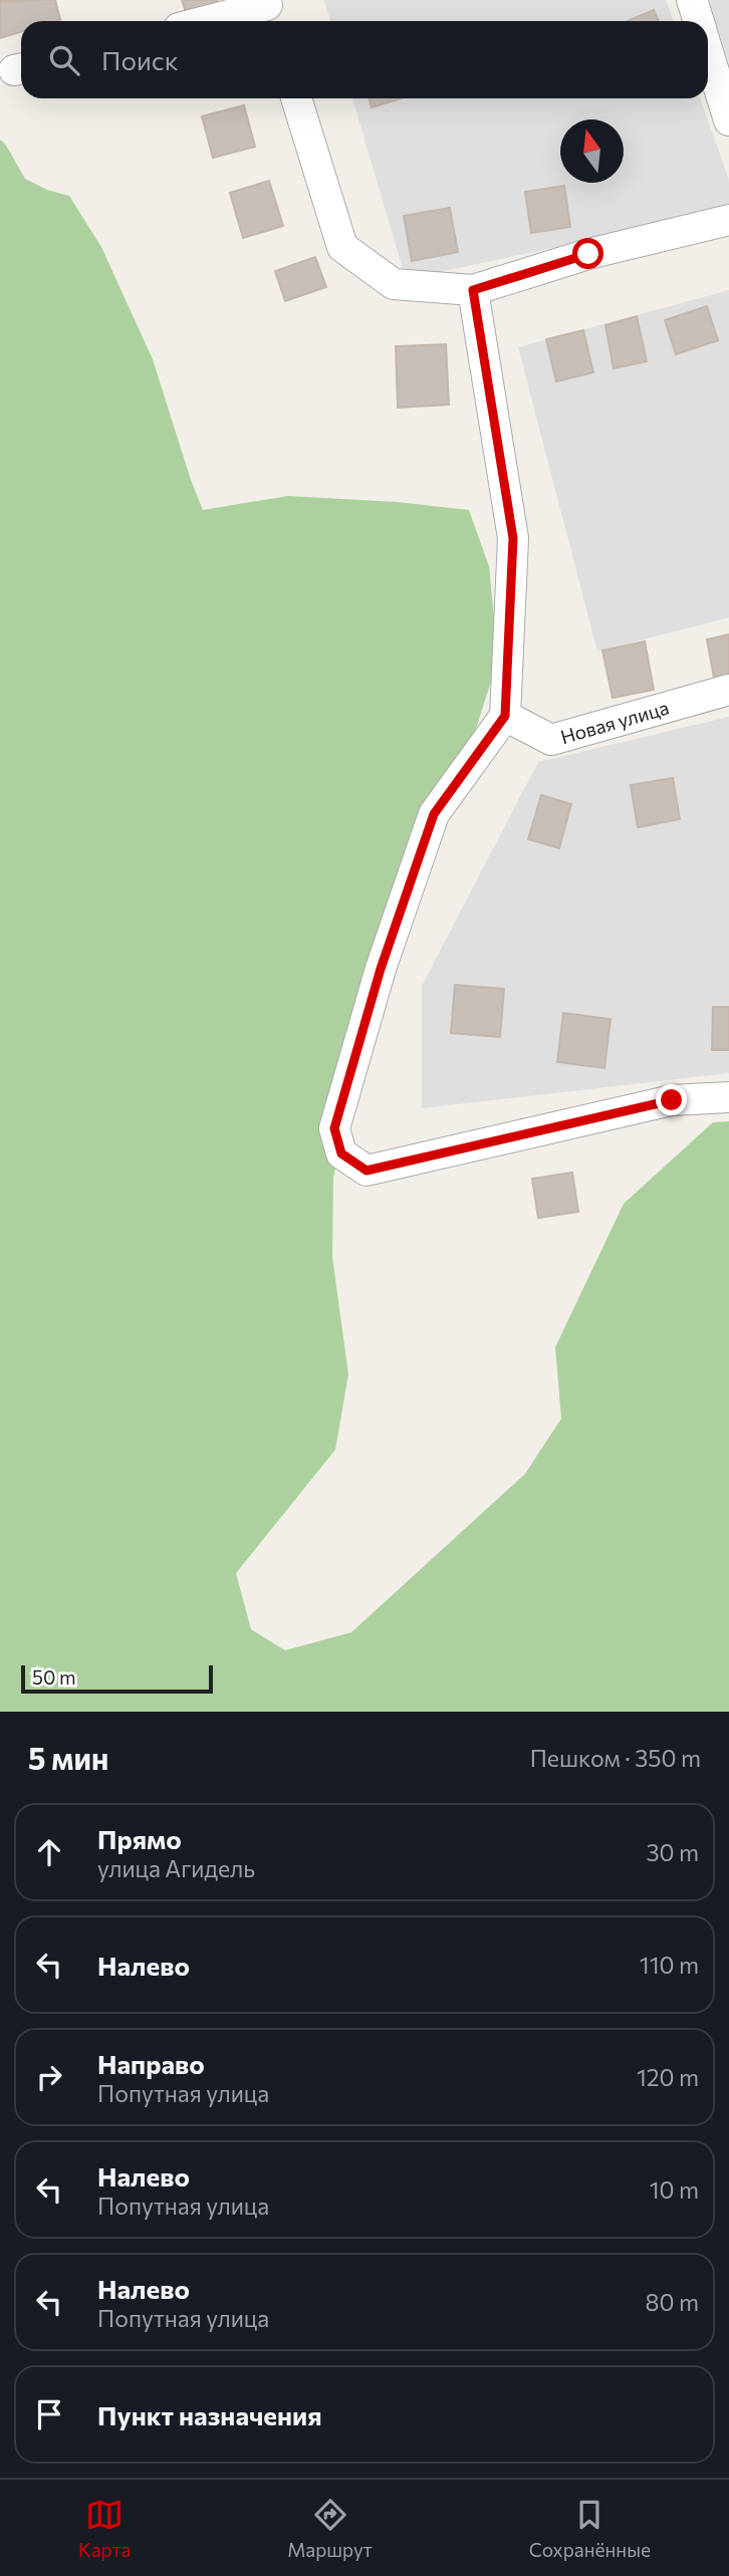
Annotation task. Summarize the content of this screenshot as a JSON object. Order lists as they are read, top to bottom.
{
  "streets": {
    "street": ["Новая улица"]
  },
  "scale_bar": "50 m",
  "north": "top",
  "page": {
    "search": "Поиск",
    "scale": "50 m",
    "heading": ["5 мин", "Пешком · 350 m"],
    "list": [
      ["Прямо", "улица Агидель", "30 m"],
      ["Налево", "110 m"],
      ["Направо", "Попутная улица", "120 m"],
      ["Налево", "Попутная улица", "10 m"],
      ["Налево", "Попутная улица", "80 m"],
      "Пункт назначения"
    ],
    "nav": ["Карта", "Маршрут", "Сохранённые"]
  }
}
